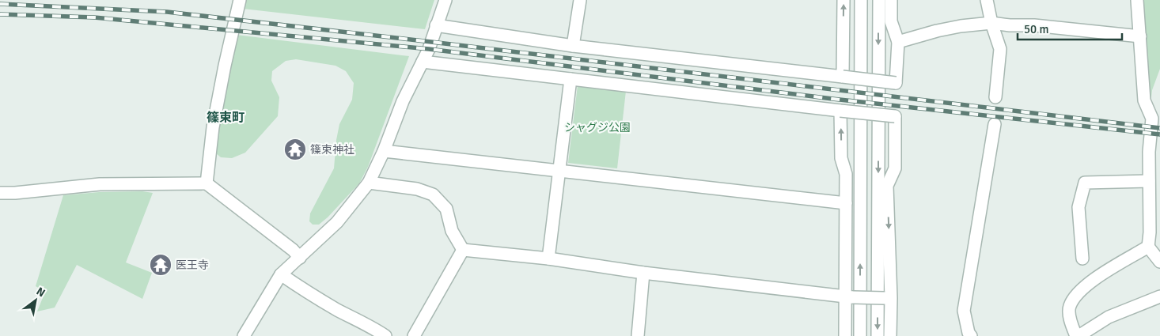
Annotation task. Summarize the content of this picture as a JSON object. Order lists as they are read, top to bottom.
{
  "districts": ["篠束町"],
  "parks": ["シャグジ公園"],
  "places": {
    "temple": ["篠束神社", "医王寺"]
  },
  "scale_bar": "50 m",
  "north": "top right"
}
